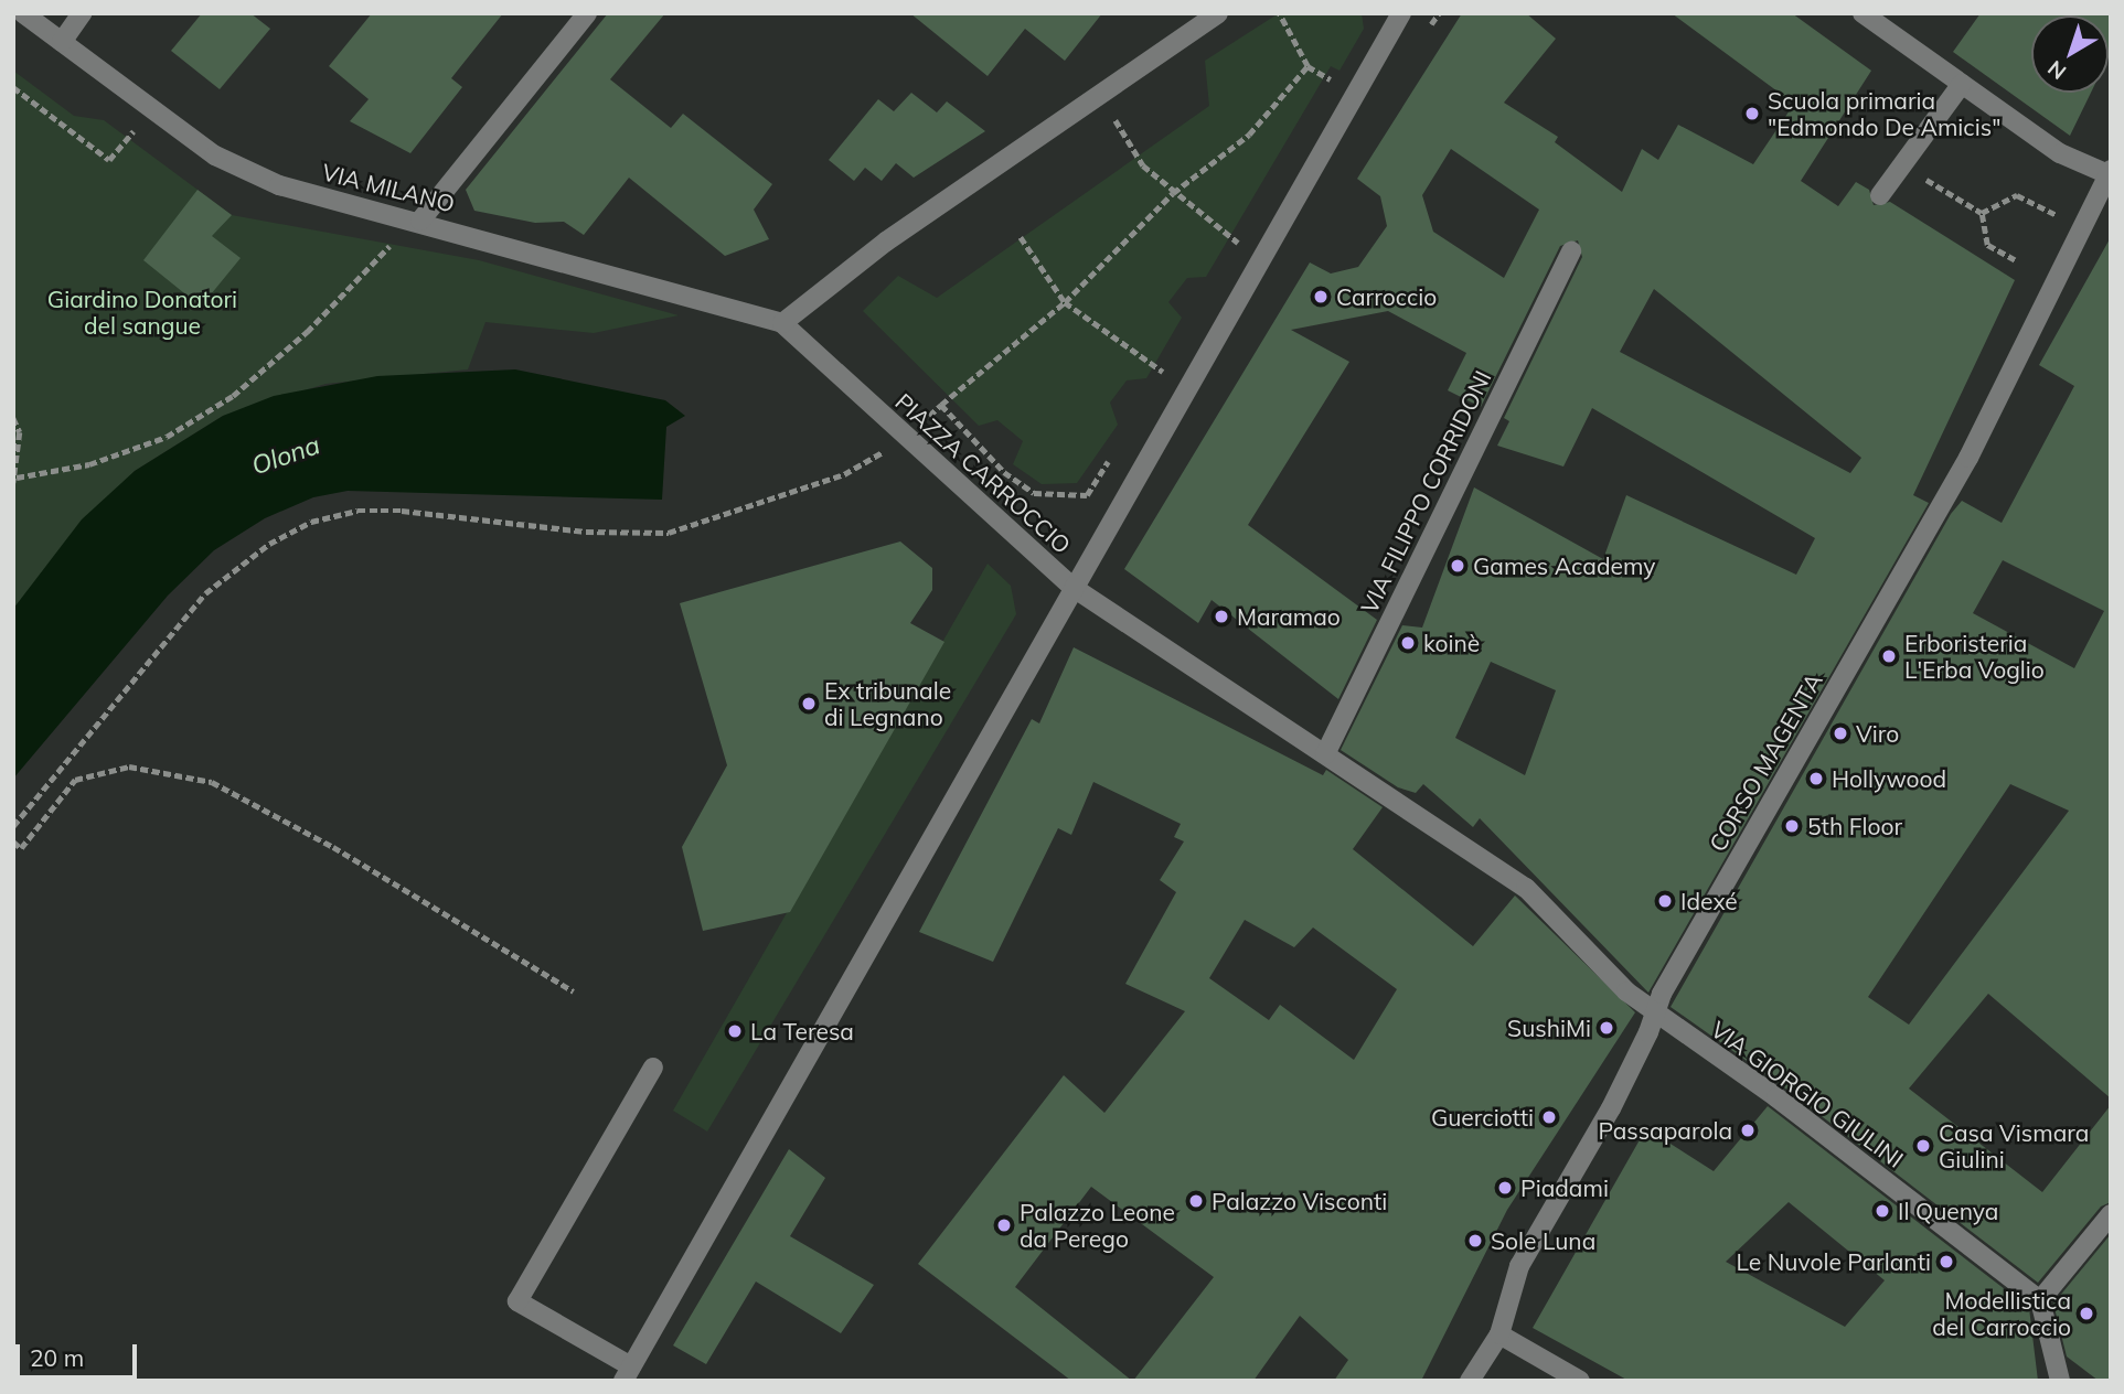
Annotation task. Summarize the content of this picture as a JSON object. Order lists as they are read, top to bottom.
{
  "streets": {
    "street": [
      "VIA MILANO",
      "PIAZZA CARROCCIO",
      "VIA FILIPPO CORRIDONI",
      "CORSO MAGENTA",
      "VIA GIORGIO GIULINI"
    ]
  },
  "crossings": [
    ["VIA MILANO", "PIAZZA CARROCCIO"],
    ["CORSO MAGENTA", "VIA GIORGIO GIULINI"]
  ],
  "water": ["Olona"],
  "parks": ["Giardino Donatori del sangue"],
  "places": [
    "Scuola primaria \"Edmondo De Amicis\"",
    "Carroccio",
    "Games Academy",
    "Maramao",
    "koinè",
    "Erboristeria L'Erba Voglio",
    "Ex tribunale di Legnano",
    "Viro",
    "Hollywood",
    "5th Floor",
    "Idexé",
    "SushiMi",
    "La Teresa",
    "Guerciotti",
    "Passaparola",
    "Casa Vismara Giulini",
    "Piadami",
    "Palazzo Visconti",
    "Il Quenya",
    "Palazzo Leone da Perego",
    "Sole Luna",
    "Le Nuvole Parlanti",
    "Modellistica del Carroccio"
  ],
  "scale_bar": "20 m",
  "north": "bottom left"
}
